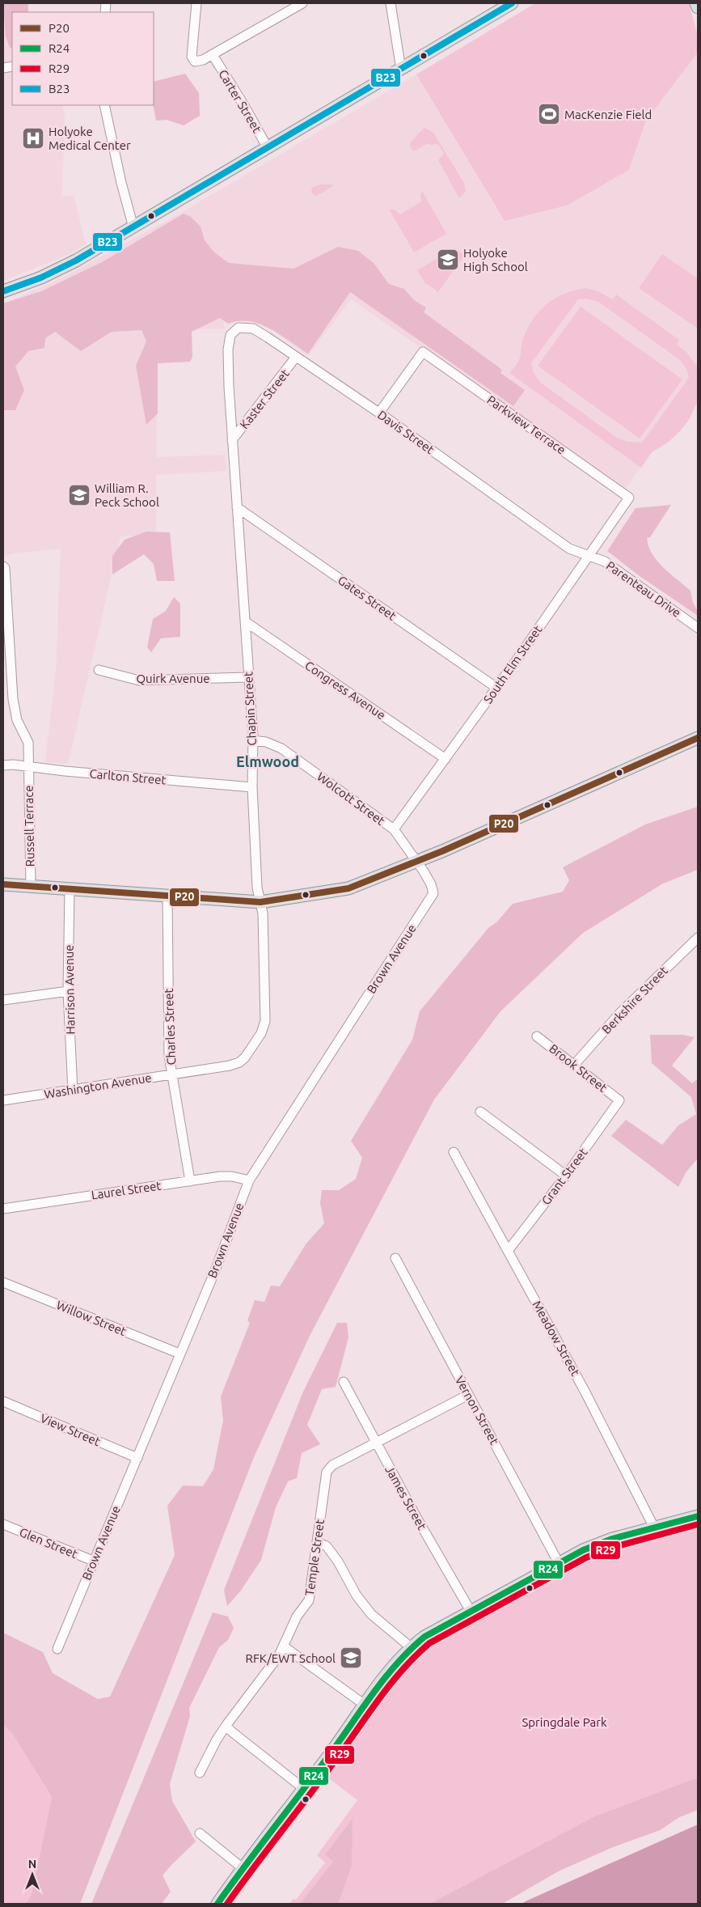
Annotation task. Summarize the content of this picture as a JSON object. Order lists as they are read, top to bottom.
{
  "streets": {
    "street": [
      "Carter Street",
      "Kaster Street",
      "Parkview Terrace",
      "Davis Street",
      "Parenteau Drive",
      "Gates Street",
      "South Elm Street",
      "Quirk Avenue",
      "Congress Avenue",
      "Chapin Street",
      "Carlton Street",
      "Wolcott Street",
      "Russell Terrace",
      "Brown Avenue",
      "Harrison Avenue",
      "Berkshire Street",
      "Charles Street",
      "Brook Street",
      "Washington Avenue",
      "Grant Street",
      "Laurel Street",
      "Willow Street",
      "Meadow Street",
      "Vernon Street",
      "View Street",
      "James Street",
      "Glen Street",
      "Temple Street"
    ]
  },
  "crossings": [
    ["Kaster Street", "Davis Street"],
    ["Kaster Street", "Chapin Street"],
    ["Parkview Terrace", "Davis Street"],
    ["Parkview Terrace", "South Elm Street"],
    ["Davis Street", "Parenteau Drive"],
    ["Davis Street", "South Elm Street"],
    ["Davis Street", "Chapin Street"],
    ["Parenteau Drive", "South Elm Street"],
    ["Gates Street", "South Elm Street"],
    ["Gates Street", "Chapin Street"],
    ["South Elm Street", "Congress Avenue"],
    ["South Elm Street", "Wolcott Street"],
    ["Quirk Avenue", "Chapin Street"],
    ["Congress Avenue", "Chapin Street"],
    ["Chapin Street", "Carlton Street"],
    ["Chapin Street", "Wolcott Street"],
    ["Chapin Street", "Washington Avenue"],
    ["Carlton Street", "Russell Terrace"],
    ["Wolcott Street", "Brown Avenue"],
    ["Brown Avenue", "Laurel Street"],
    ["Brown Avenue", "Willow Street"],
    ["Brown Avenue", "View Street"],
    ["Brown Avenue", "Glen Street"],
    ["Harrison Avenue", "Washington Avenue"],
    ["Berkshire Street", "Brook Street"],
    ["Charles Street", "Washington Avenue"],
    ["Charles Street", "Laurel Street"],
    ["Brook Street", "Grant Street"],
    ["Grant Street", "Meadow Street"],
    ["Vernon Street", "Temple Street"],
    ["James Street", "Temple Street"]
  ],
  "districts": ["Elmwood"],
  "parks": ["Springdale Park"],
  "places": {
    "sports": ["MacKenzie Field"],
    "hospital": ["Holyoke Medical Center"],
    "school or university": ["Holyoke High School", "William R. Peck School", "RFK/EWT School"]
  },
  "lines": [
    "transit line B23",
    "transit line P20",
    "transit line R24",
    "transit line R29"
  ],
  "legend": [
    "P20",
    "R24",
    "R29",
    "B23"
  ],
  "north": "top"
}
